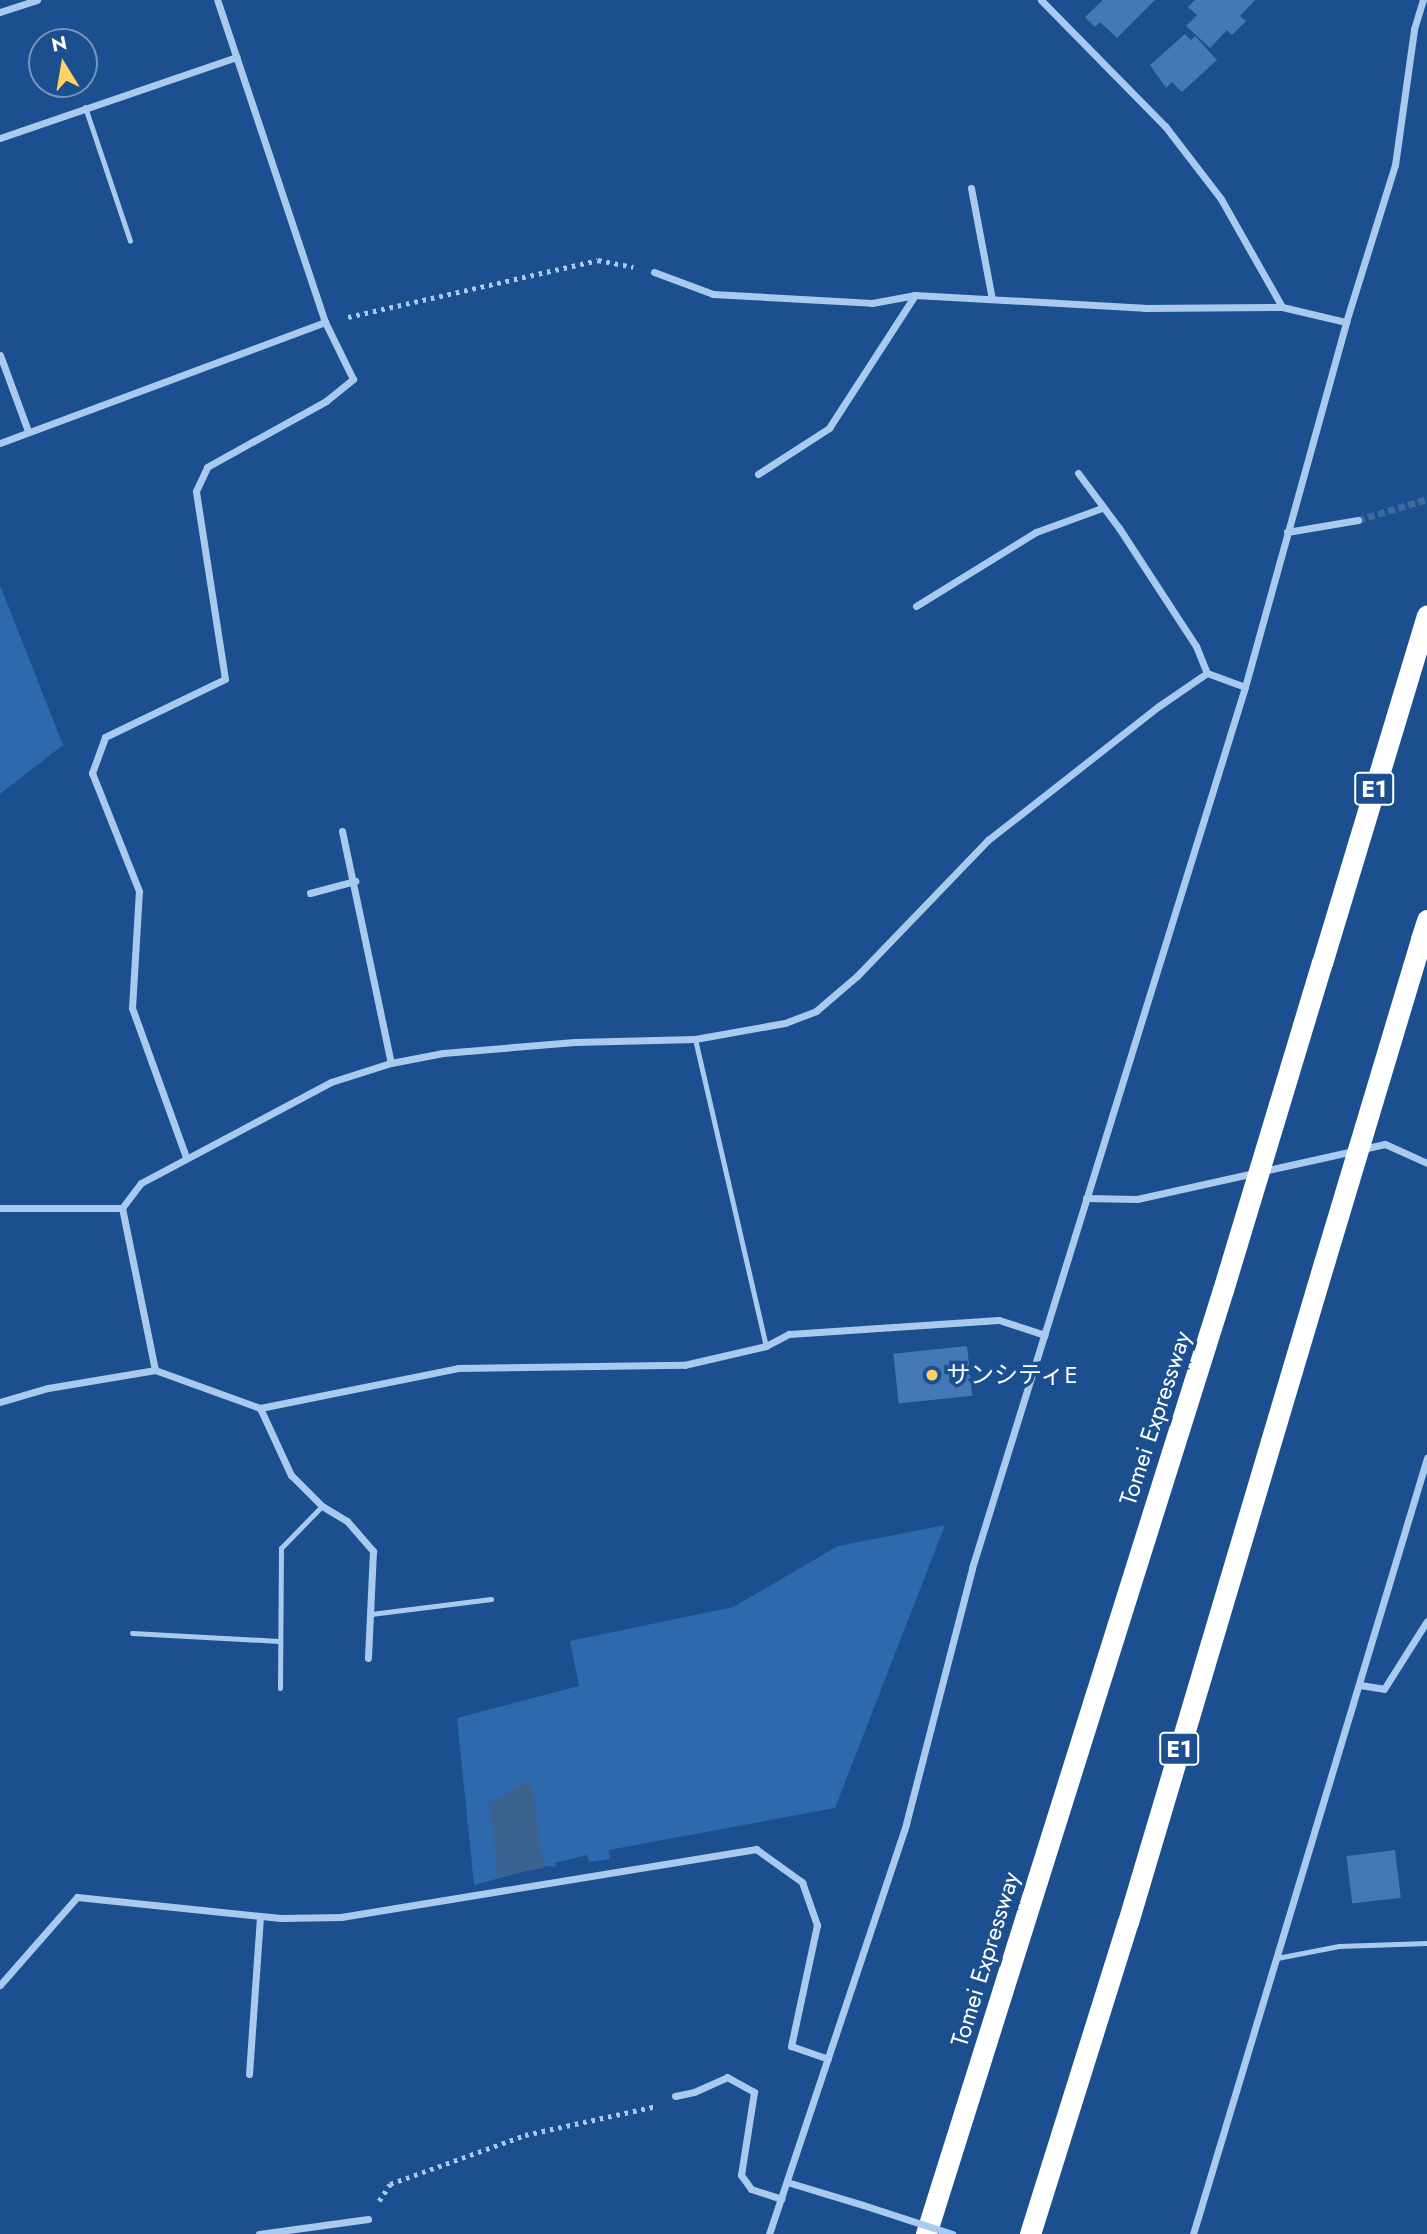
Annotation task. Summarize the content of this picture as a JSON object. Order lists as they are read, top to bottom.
{
  "streets": {
    "highway": ["E1", "Tomei Expressway"]
  },
  "places": ["サンシティE"],
  "north": "top"
}
